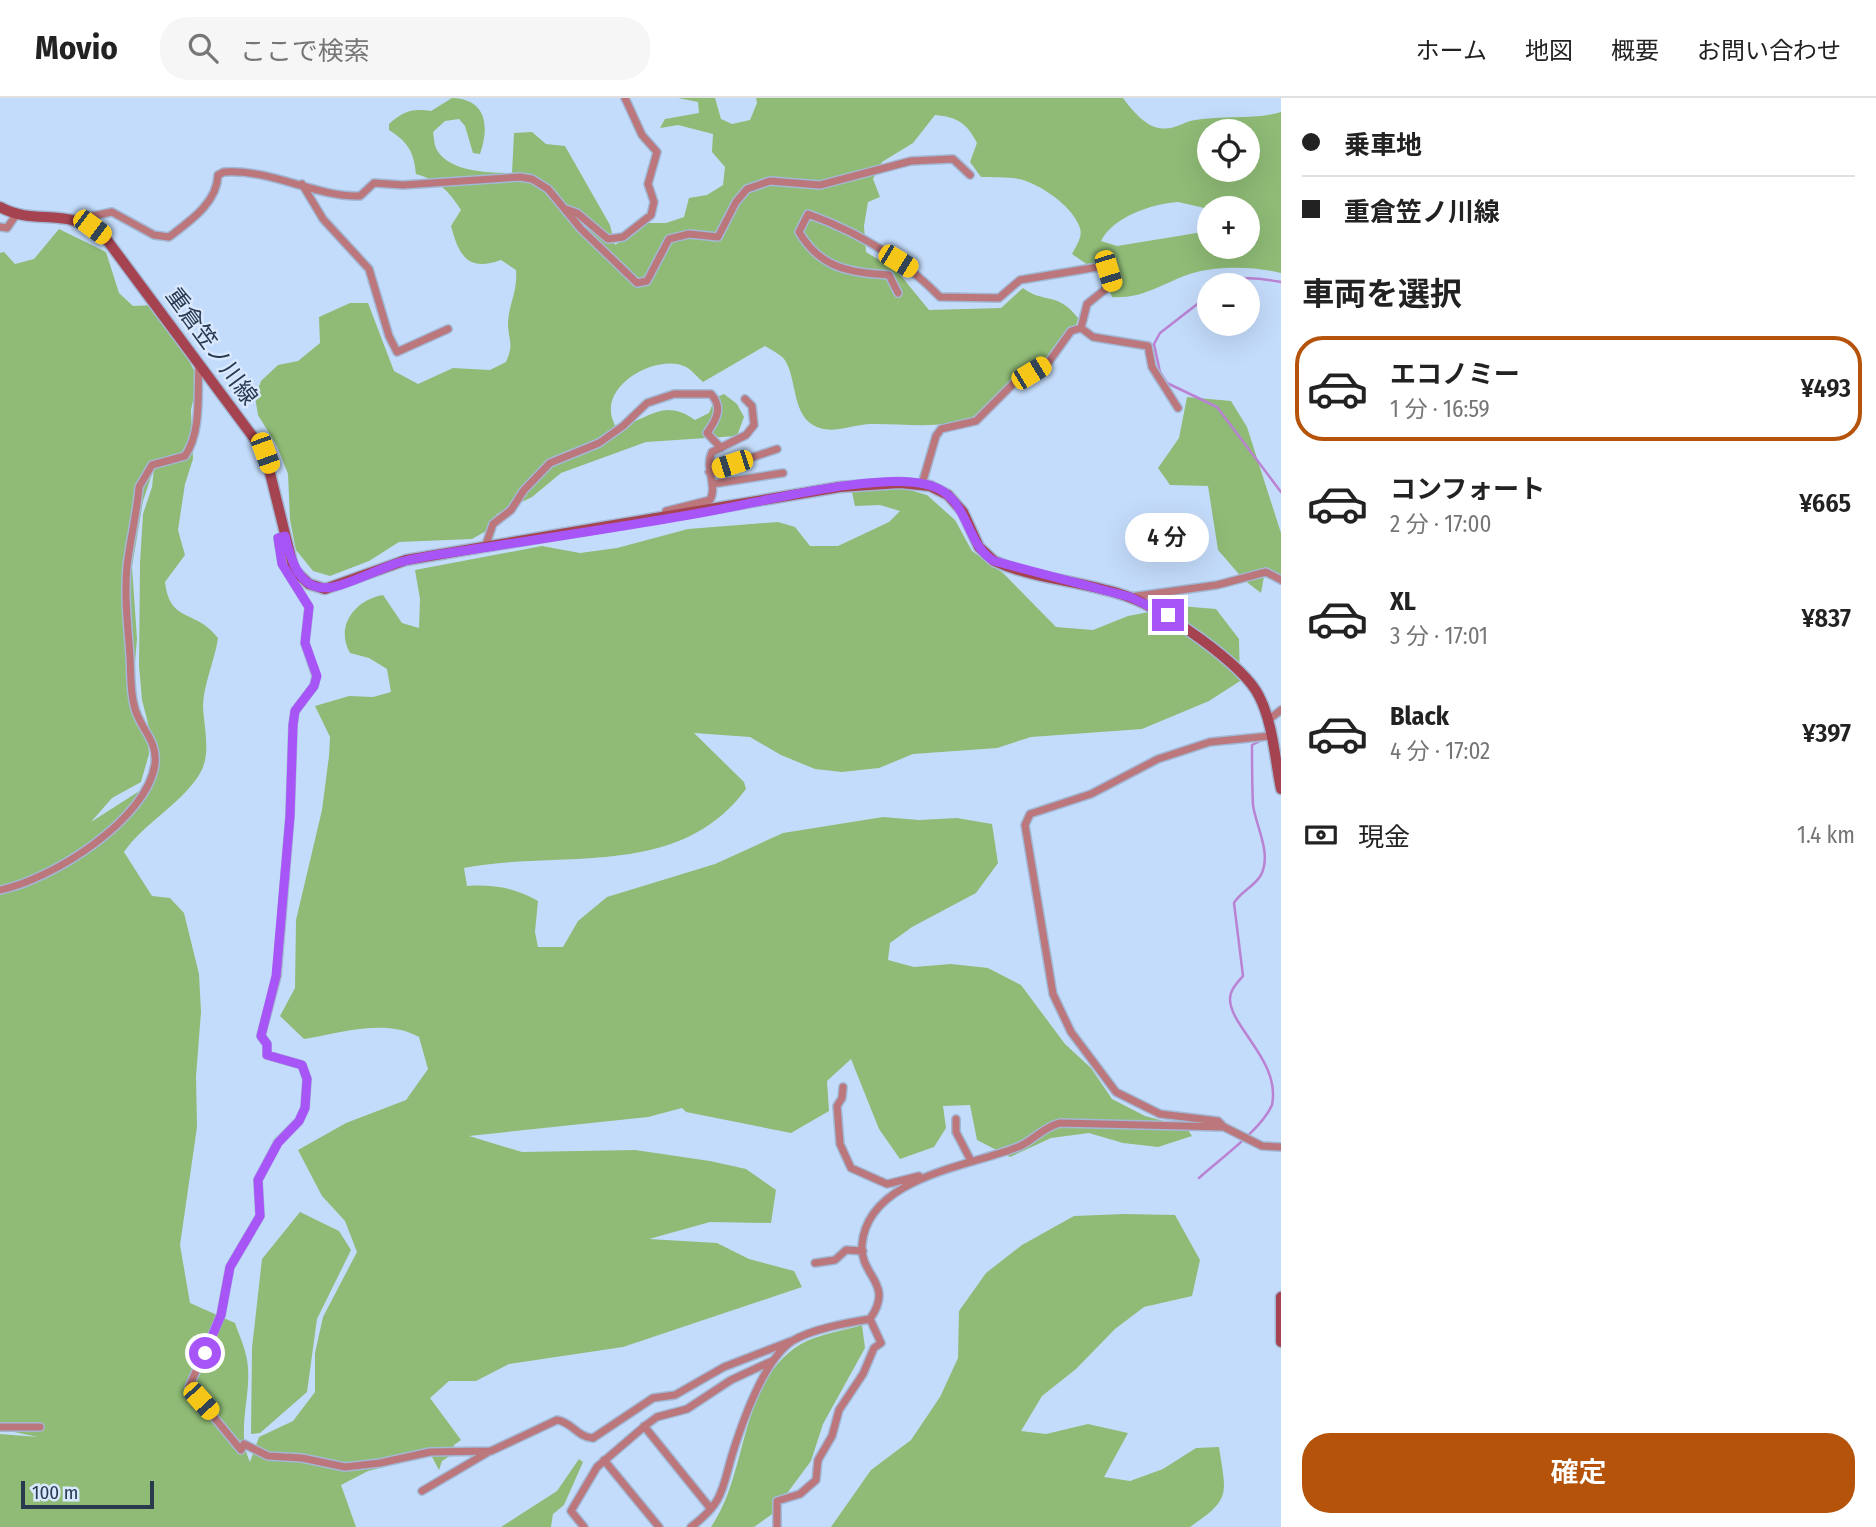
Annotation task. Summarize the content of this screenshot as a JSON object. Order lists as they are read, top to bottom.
{
  "streets": {
    "main road": ["重倉笠ノ川線"]
  },
  "scale_bar": "100 m",
  "page": {
    "header": "Movio",
    "search": "ここで検索",
    "nav": [
      "ホーム",
      "地図",
      "概要",
      "お問い合わせ"
    ],
    "banner": ["乗車地", "重倉笠ノ川線"],
    "map_buttons": ["+", "−"],
    "heading": "車両を選択",
    "list": [
      {
        "name": "エコノミー",
        "note": "1 分 · 16:59",
        "value": "¥493"
      },
      {
        "name": "コンフォート",
        "note": "2 分 · 17:00",
        "value": "¥665"
      },
      {
        "name": "XL",
        "note": "3 分 · 17:01",
        "value": "¥837"
      },
      {
        "name": "Black",
        "note": "4 分 · 17:02",
        "value": "¥397"
      }
    ],
    "bubble": "4 分",
    "pay": ["現金", "1.4 km"],
    "buttons": "確定",
    "scale": "100 m"
  }
}
